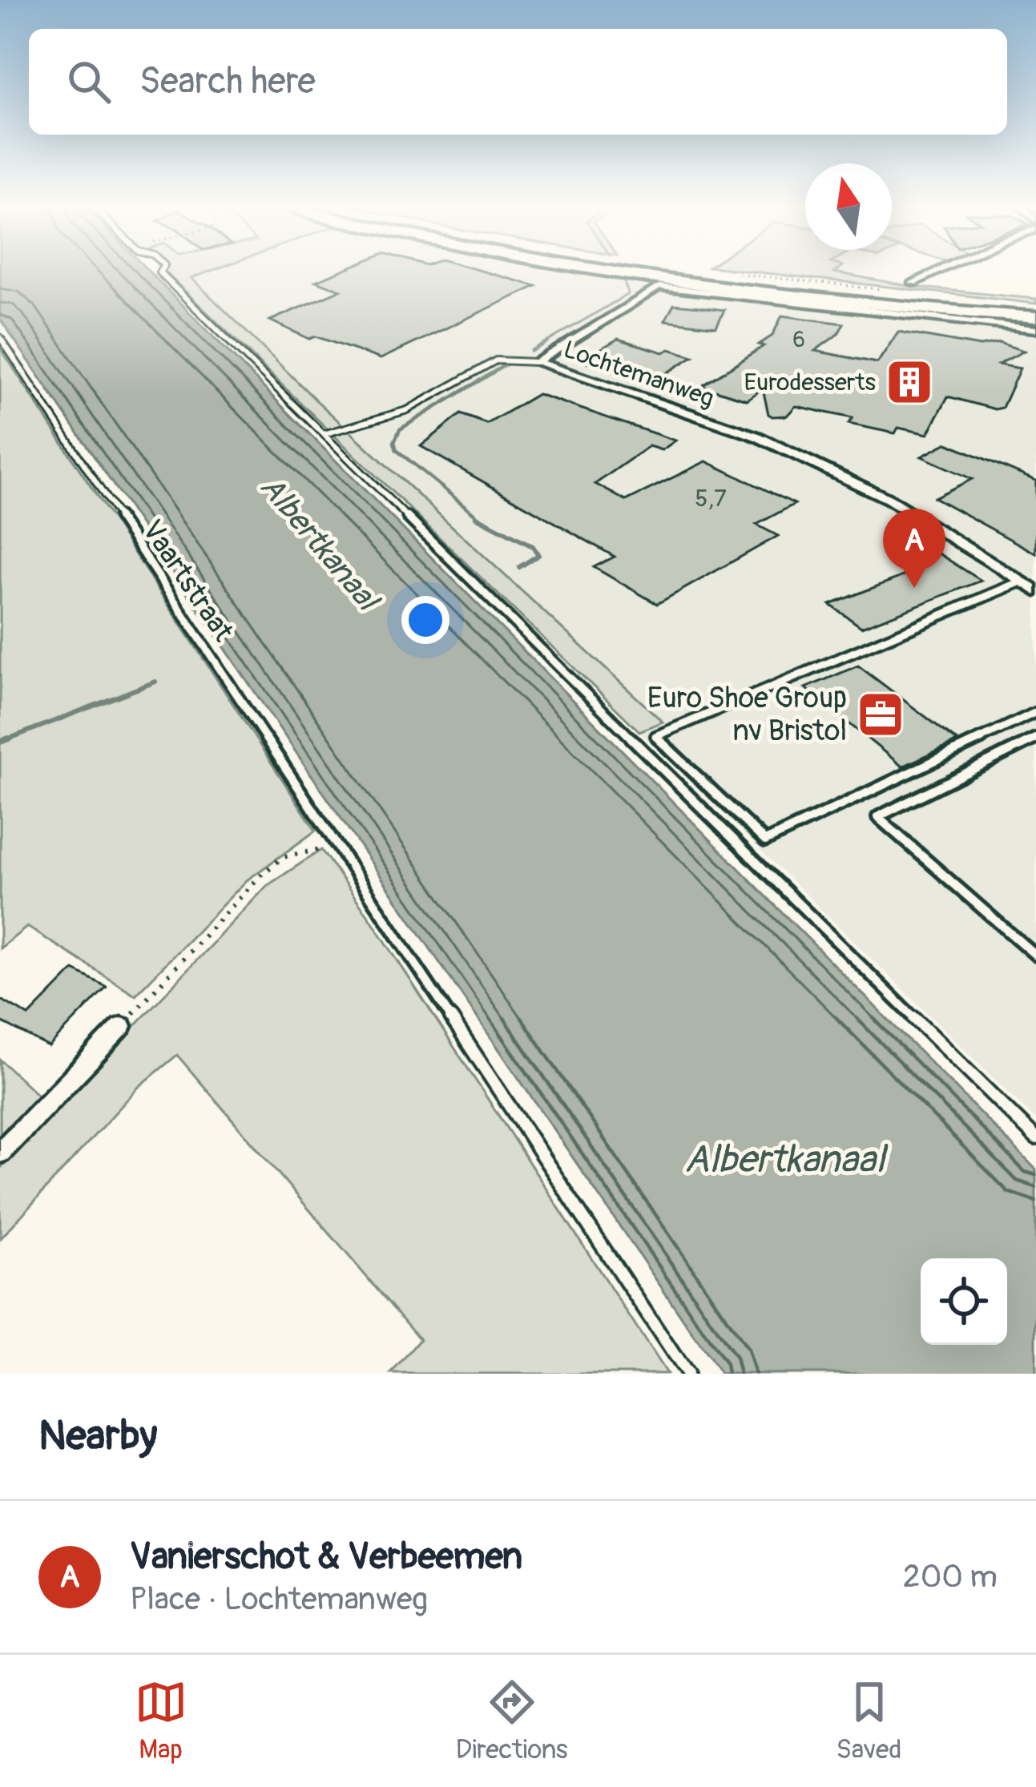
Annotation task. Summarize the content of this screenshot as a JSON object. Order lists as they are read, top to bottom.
{
  "streets": {
    "street": ["Lochtemanweg"],
    "lane": ["Vaartstraat"]
  },
  "water": ["Albertkanaal"],
  "places": {
    "building": ["Eurodesserts"],
    "office": ["Euro Shoe Group nv Bristol"]
  },
  "house_numbers": ["6", "5,7"],
  "north": "top",
  "page": {
    "search": "Search here",
    "pins": "A",
    "heading": "Nearby",
    "list": [
      {
        "mark": "A",
        "name": "Vanierschot & Verbeemen",
        "note": "Place · Lochtemanweg",
        "value": "200 m"
      }
    ],
    "nav": ["Map", "Directions", "Saved"]
  }
}
